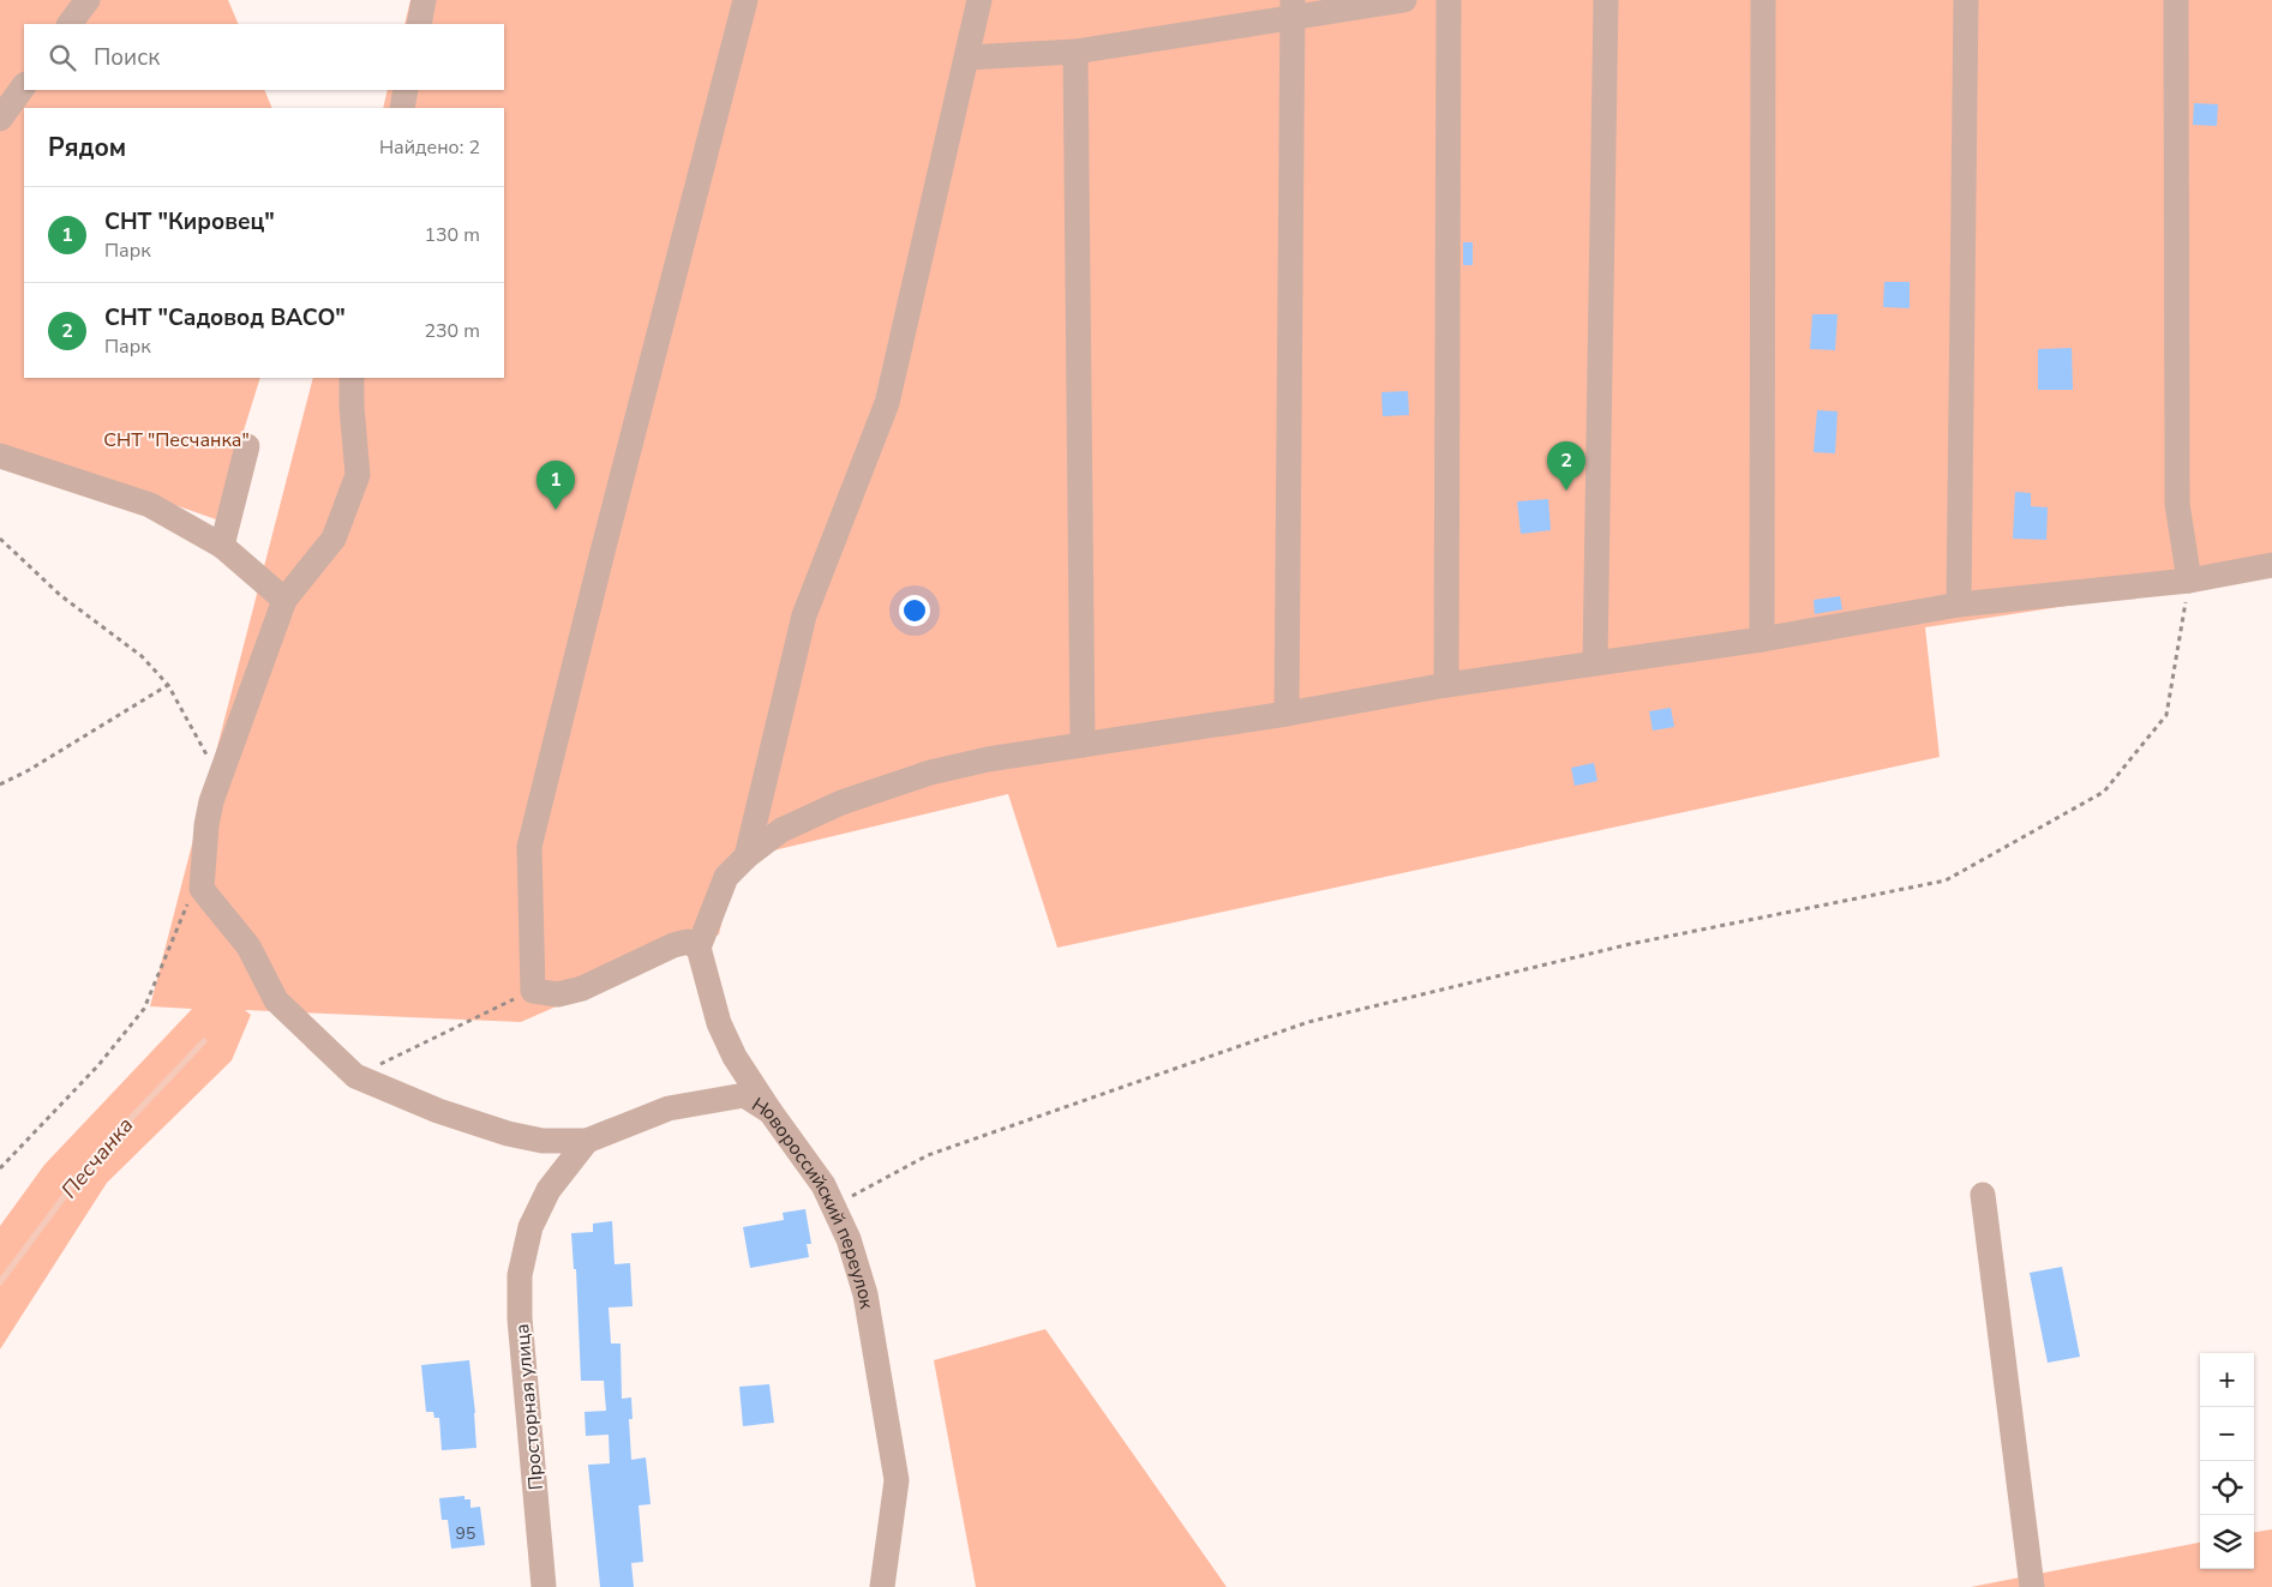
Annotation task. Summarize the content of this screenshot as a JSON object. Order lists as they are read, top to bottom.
{
  "streets": {
    "street": ["Новороссийский переулок", "Просторная улица"]
  },
  "crossings": [
    ["Новороссийский переулок", "Просторная улица"]
  ],
  "water": ["Песчанка"],
  "parks": ["СНТ \"Песчанка\""],
  "house_numbers": ["95"],
  "page": {
    "search": "Поиск",
    "heading": ["Рядом", "Найдено: 2"],
    "list": [
      {
        "mark": "1",
        "name": "СНТ \"Кировец\"",
        "note": "Парк",
        "value": "130 m"
      },
      {
        "mark": "2",
        "name": "СНТ \"Садовод ВАСО\"",
        "note": "Парк",
        "value": "230 m"
      }
    ],
    "pins": ["2", "1"],
    "map_buttons": ["+", "−"]
  }
}
